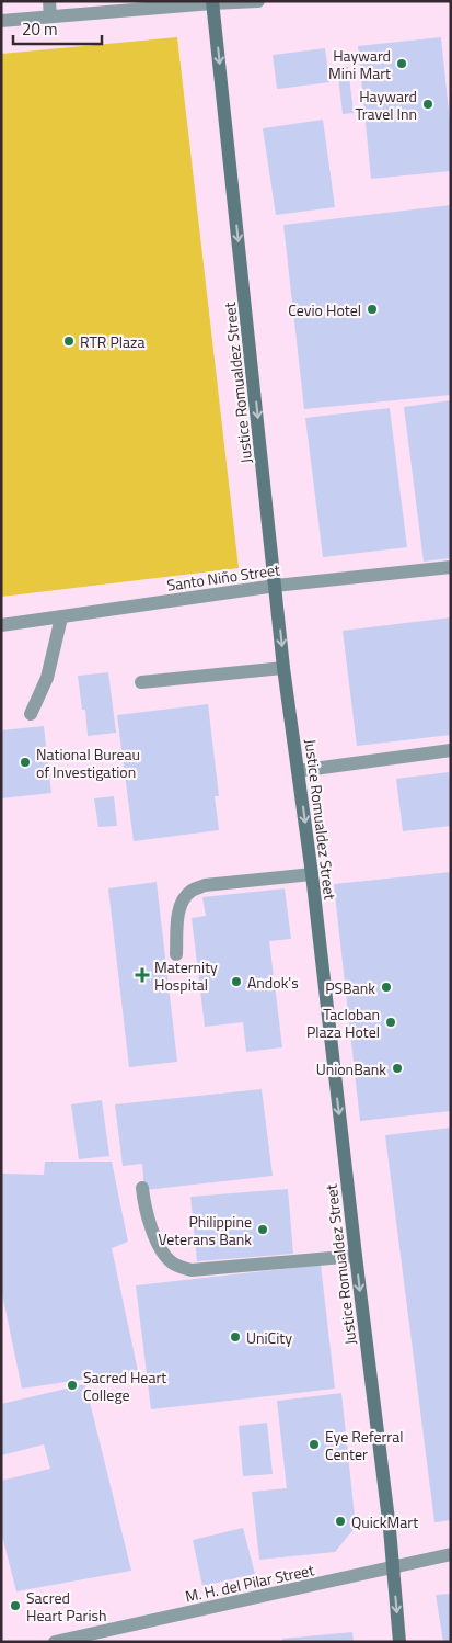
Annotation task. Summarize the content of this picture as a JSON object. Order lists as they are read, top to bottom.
{
  "streets": {
    "main road": ["Justice Romualdez Street"],
    "street": ["Santo Niño Street", "M. H. del Pilar Street"]
  },
  "crossings": [
    ["Justice Romualdez Street", "Santo Niño Street"],
    ["Justice Romualdez Street", "M. H. del Pilar Street"]
  ],
  "one_way": ["Justice Romualdez Street"],
  "places": {
    "other": [
      "Hayward Mini Mart",
      "Hayward Travel Inn",
      "Cevio Hotel",
      "RTR Plaza",
      "National Bureau of Investigation",
      "Andok's",
      "PSBank",
      "Tacloban Plaza Hotel",
      "UnionBank",
      "Philippine Veterans Bank",
      "UniCity",
      "Sacred Heart College",
      "Eye Referral Center",
      "QuickMart",
      "Sacred Heart Parish"
    ],
    "health": ["Maternity Hospital"]
  },
  "scale_bar": "20 m"
}
